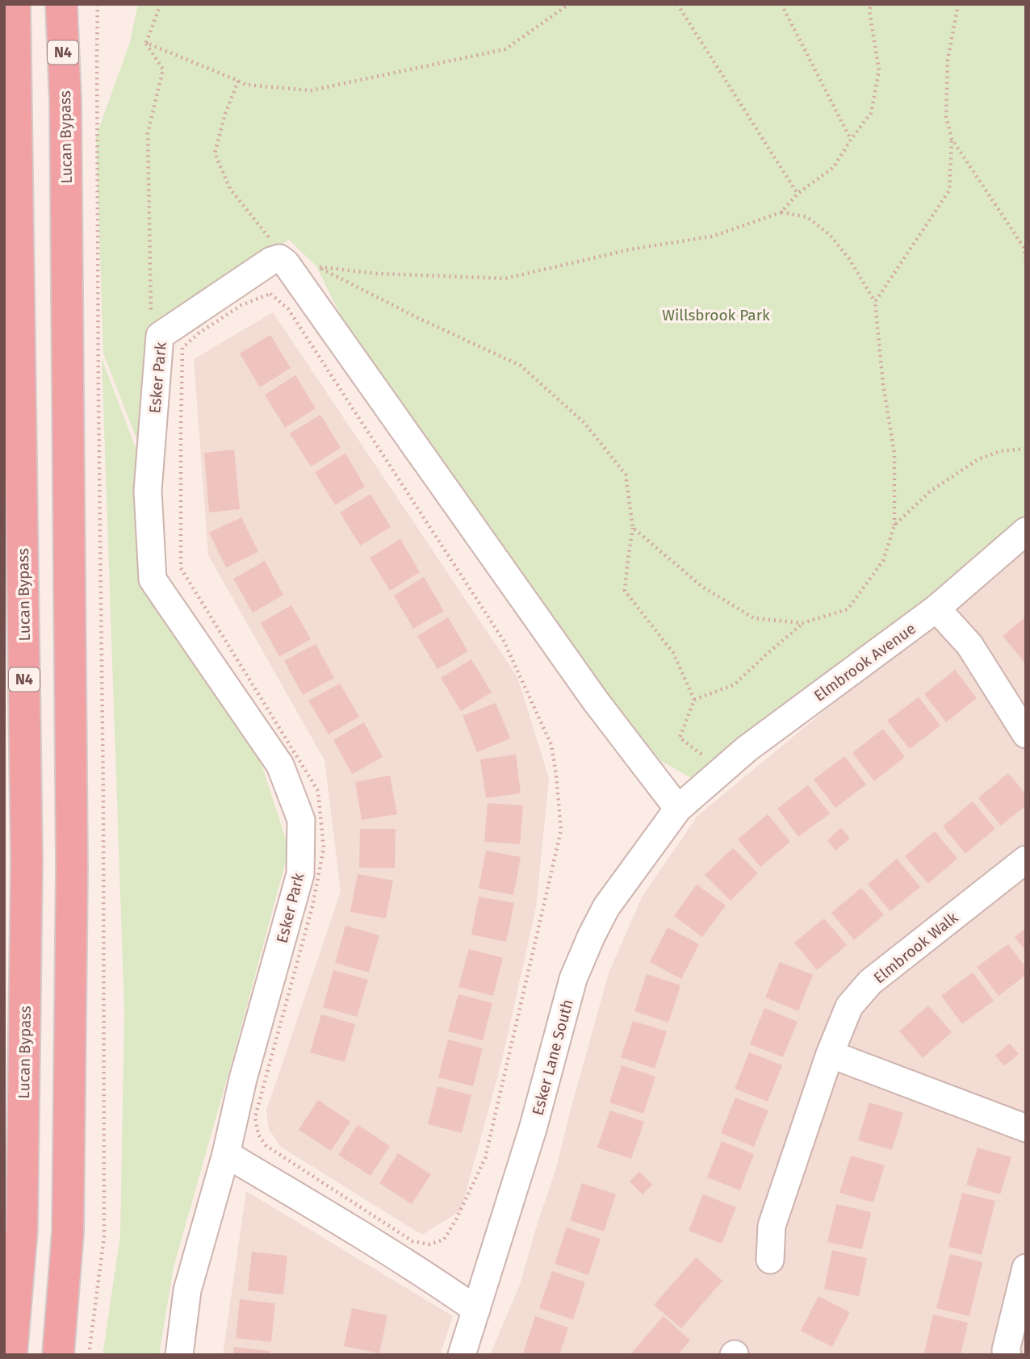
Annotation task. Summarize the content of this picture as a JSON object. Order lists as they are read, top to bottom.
{
  "streets": {
    "highway": ["N4", "Lucan Bypass"],
    "street": [
      "Esker Park",
      "Elmbrook Avenue",
      "Elmbrook Walk",
      "Esker Lane South"
    ]
  },
  "crossings": [
    ["Esker Park", "Esker Lane South"],
    ["Elmbrook Avenue", "Esker Lane South"]
  ],
  "parks": ["Willsbrook Park"]
}
